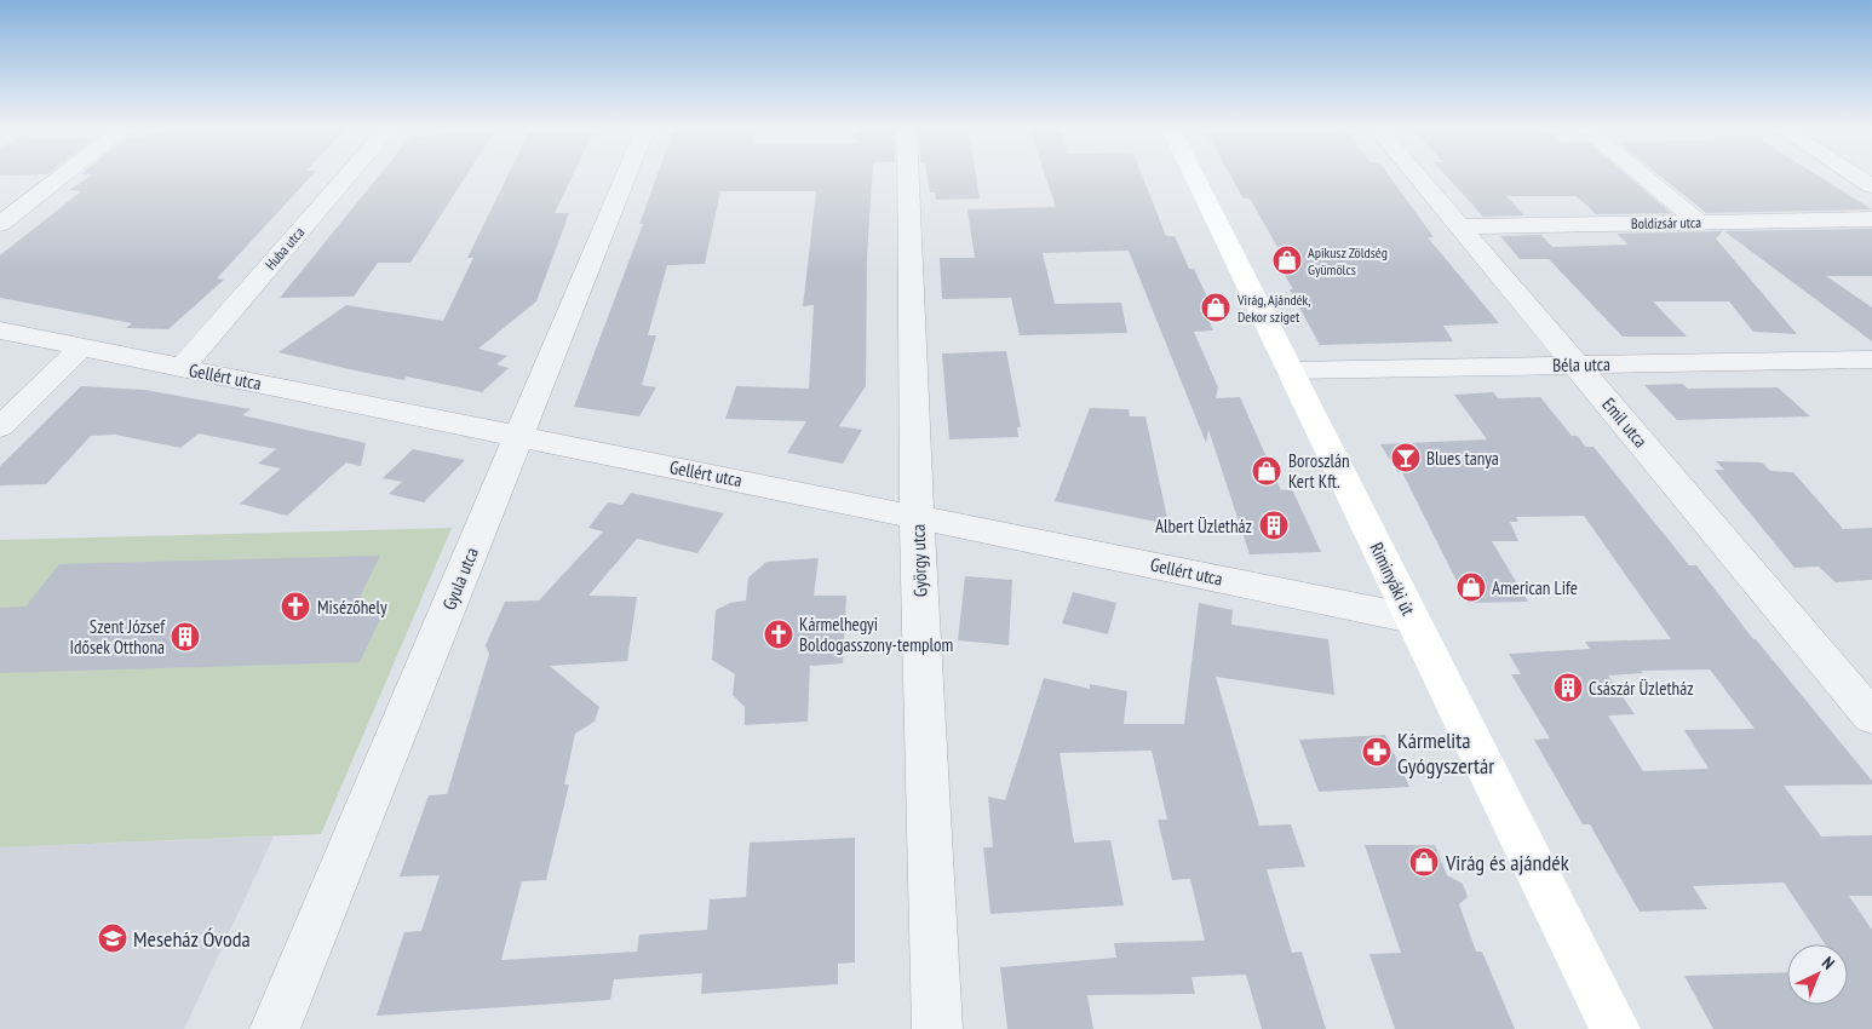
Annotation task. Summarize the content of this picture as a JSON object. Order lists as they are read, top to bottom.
{
  "streets": {
    "main road": ["Riminyáki út"],
    "street": [
      "Boldizsár utca",
      "Huba utca",
      "Béla utca",
      "Gellért utca",
      "Emil utca",
      "György utca",
      "Gyula utca"
    ]
  },
  "crossings": [
    ["Boldizsár utca", "Emil utca"],
    ["Huba utca", "Gellért utca"],
    ["Béla utca", "Emil utca"],
    ["Béla utca", "Riminyáki út"],
    ["Gellért utca", "György utca"],
    ["Gellért utca", "Gyula utca"],
    ["Gellért utca", "Riminyáki út"]
  ],
  "places": {
    "shop": [
      "Apikusz Zöldség Gyümölcs",
      "Virág, Ajándék, Dekor sziget",
      "Boroszlán Kert Kft.",
      "American Life",
      "Virág és ajándék"
    ],
    "bar": ["Blues tanya"],
    "building": ["Albert Üzletház", "Szent József Idősek Otthona", "Császár Üzletház"],
    "church": ["Misézőhely", "Kármelhegyi Boldogasszony-templom"],
    "pharmacy": ["Kármelita Gyógyszertár"],
    "school or university": ["Meseház Óvoda"]
  },
  "north": "top right"
}
